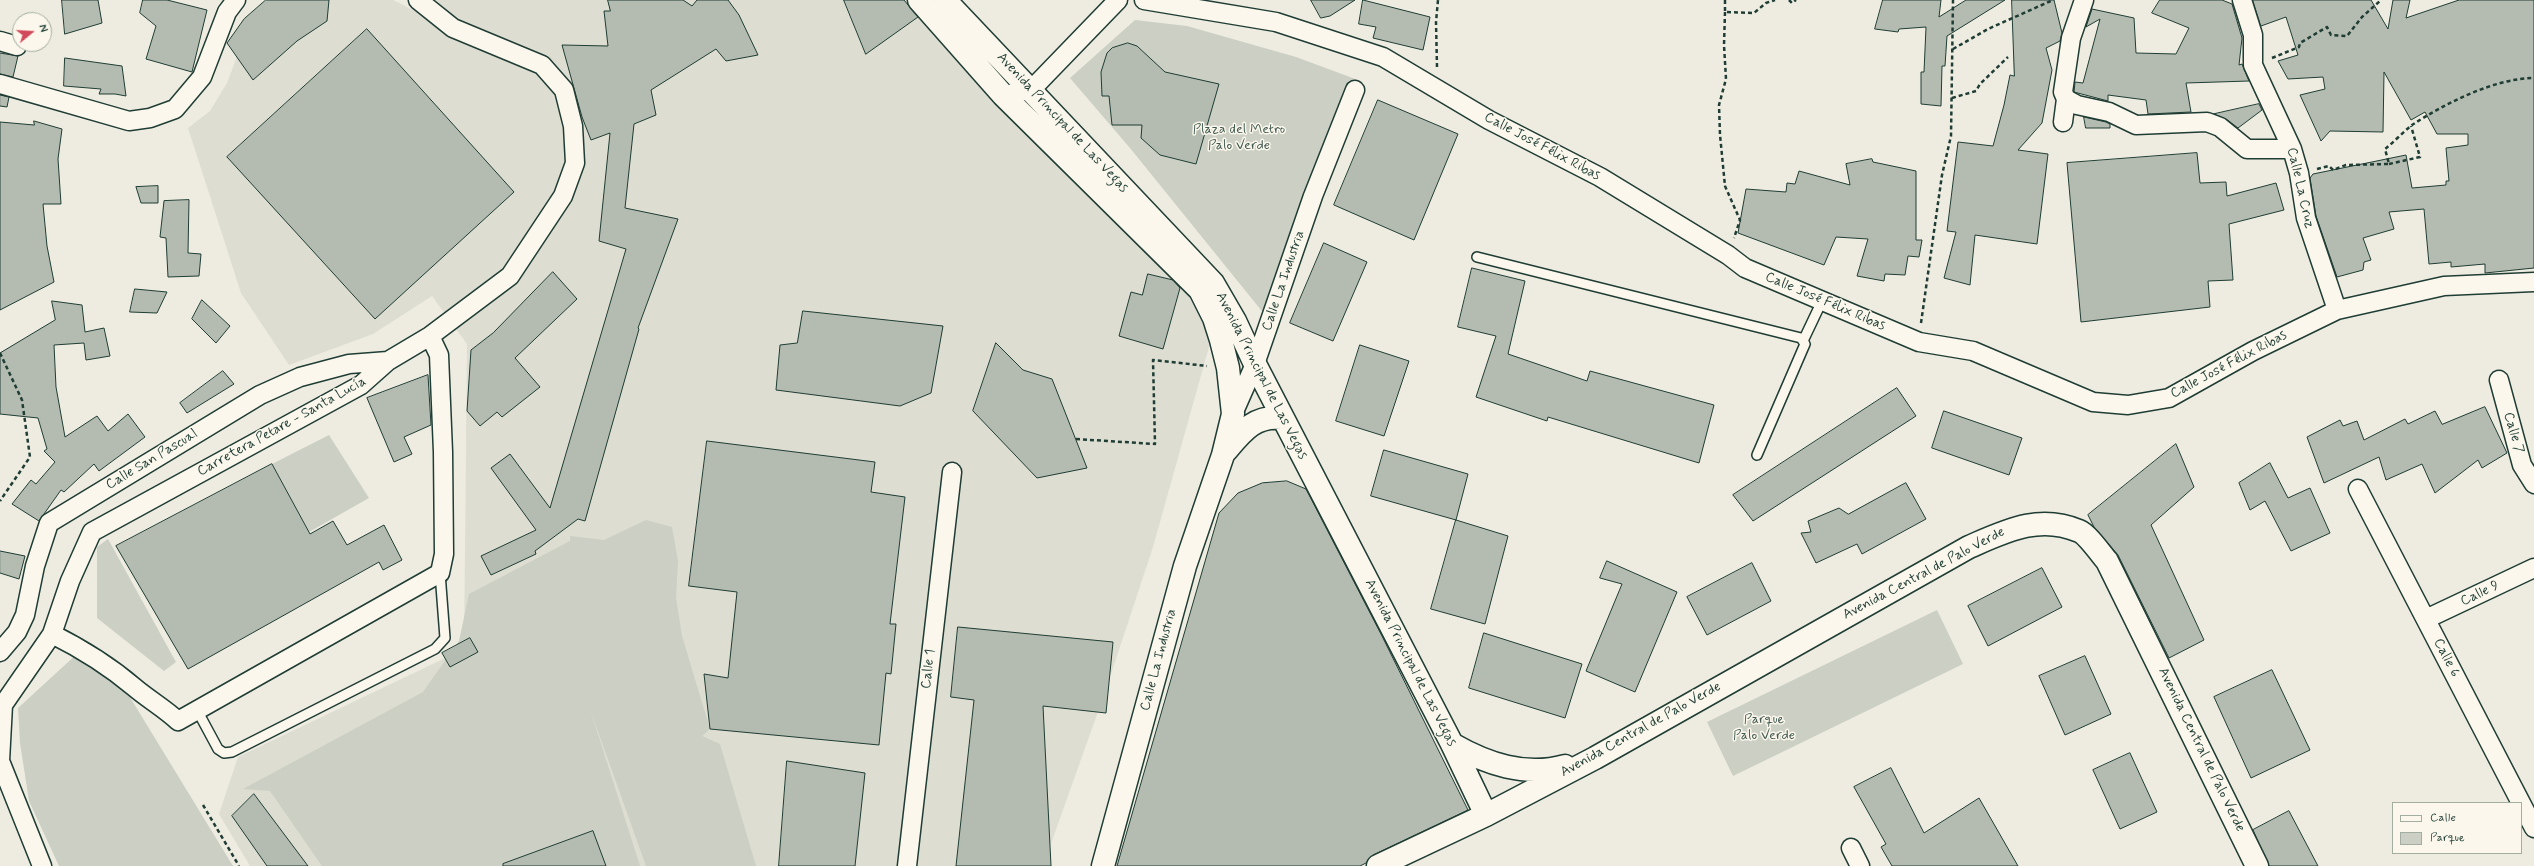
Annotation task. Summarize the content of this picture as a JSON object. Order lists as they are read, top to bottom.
{
  "streets": {
    "street": [
      "Avenida Principal de Las Vegas",
      "Calle José Félix Ribas",
      "Calle La Cruz",
      "Calle La Industria",
      "Carretera Petare - Santa Lucía",
      "Calle 7",
      "Calle San Pascual",
      "Avenida Central de Palo Verde",
      "Calle 9",
      "Calle 6",
      "Calle 1"
    ]
  },
  "crossings": [
    ["Avenida Principal de Las Vegas", "Calle La Industria"],
    ["Avenida Principal de Las Vegas", "Avenida Central de Palo Verde"],
    ["Calle José Félix Ribas", "Calle La Cruz"],
    ["Carretera Petare - Santa Lucía", "Calle San Pascual"],
    ["Calle 9", "Calle 6"]
  ],
  "parks": ["Plaza del Metro Palo Verde", "Parque Palo Verde"],
  "legend": ["Calle", "Parque"],
  "north": "right"
}
